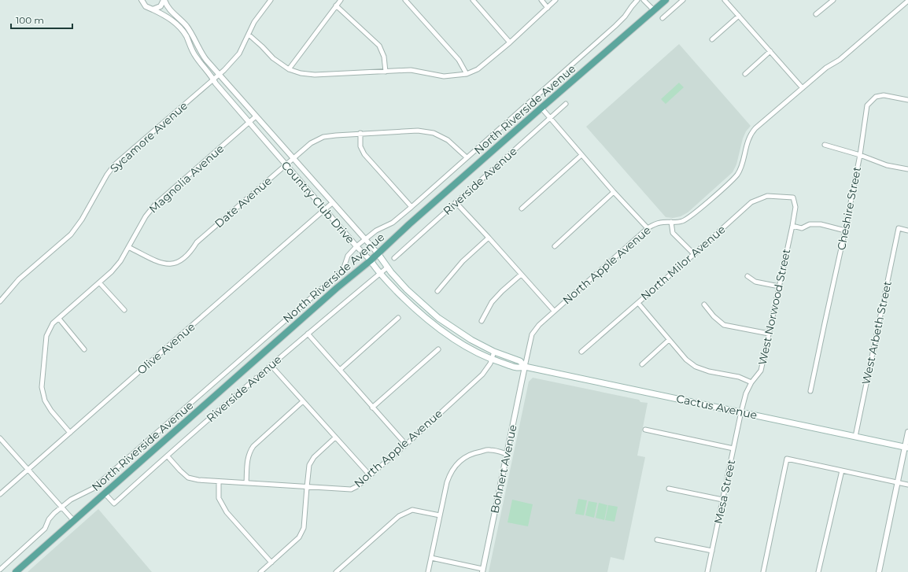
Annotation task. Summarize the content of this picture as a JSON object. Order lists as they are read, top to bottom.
{
  "streets": {
    "main road": ["North Riverside Avenue", "Country Club Drive", "Cactus Avenue"],
    "street": [
      "Sycamore Avenue",
      "Magnolia Avenue",
      "Riverside Avenue",
      "Date Avenue",
      "Cheshire Street",
      "North Milor Avenue",
      "North Apple Avenue",
      "West Norwood Street",
      "West Arbeth Street",
      "Olive Avenue",
      "Bohnert Avenue",
      "Mesa Street"
    ]
  },
  "crossings": [
    ["North Riverside Avenue", "Riverside Avenue"],
    ["North Riverside Avenue", "Date Avenue"],
    ["North Riverside Avenue", "Country Club Drive"],
    ["Sycamore Avenue", "Country Club Drive"],
    ["Magnolia Avenue", "Date Avenue"],
    ["Magnolia Avenue", "Country Club Drive"],
    ["Magnolia Avenue", "Olive Avenue"],
    ["Riverside Avenue", "Country Club Drive"],
    ["Riverside Avenue", "North Apple Avenue"],
    ["Date Avenue", "Country Club Drive"],
    ["Country Club Drive", "North Apple Avenue"],
    ["Country Club Drive", "Olive Avenue"],
    ["Country Club Drive", "Cactus Avenue"],
    ["Country Club Drive", "Bohnert Avenue"],
    ["North Milor Avenue", "West Norwood Street"],
    ["North Apple Avenue", "Cactus Avenue"],
    ["North Apple Avenue", "Bohnert Avenue"],
    ["West Norwood Street", "Cactus Avenue"],
    ["West Norwood Street", "Mesa Street"],
    ["West Arbeth Street", "Cactus Avenue"],
    ["Cactus Avenue", "Bohnert Avenue"],
    ["Cactus Avenue", "Mesa Street"]
  ],
  "scale_bar": "100 m"
}
